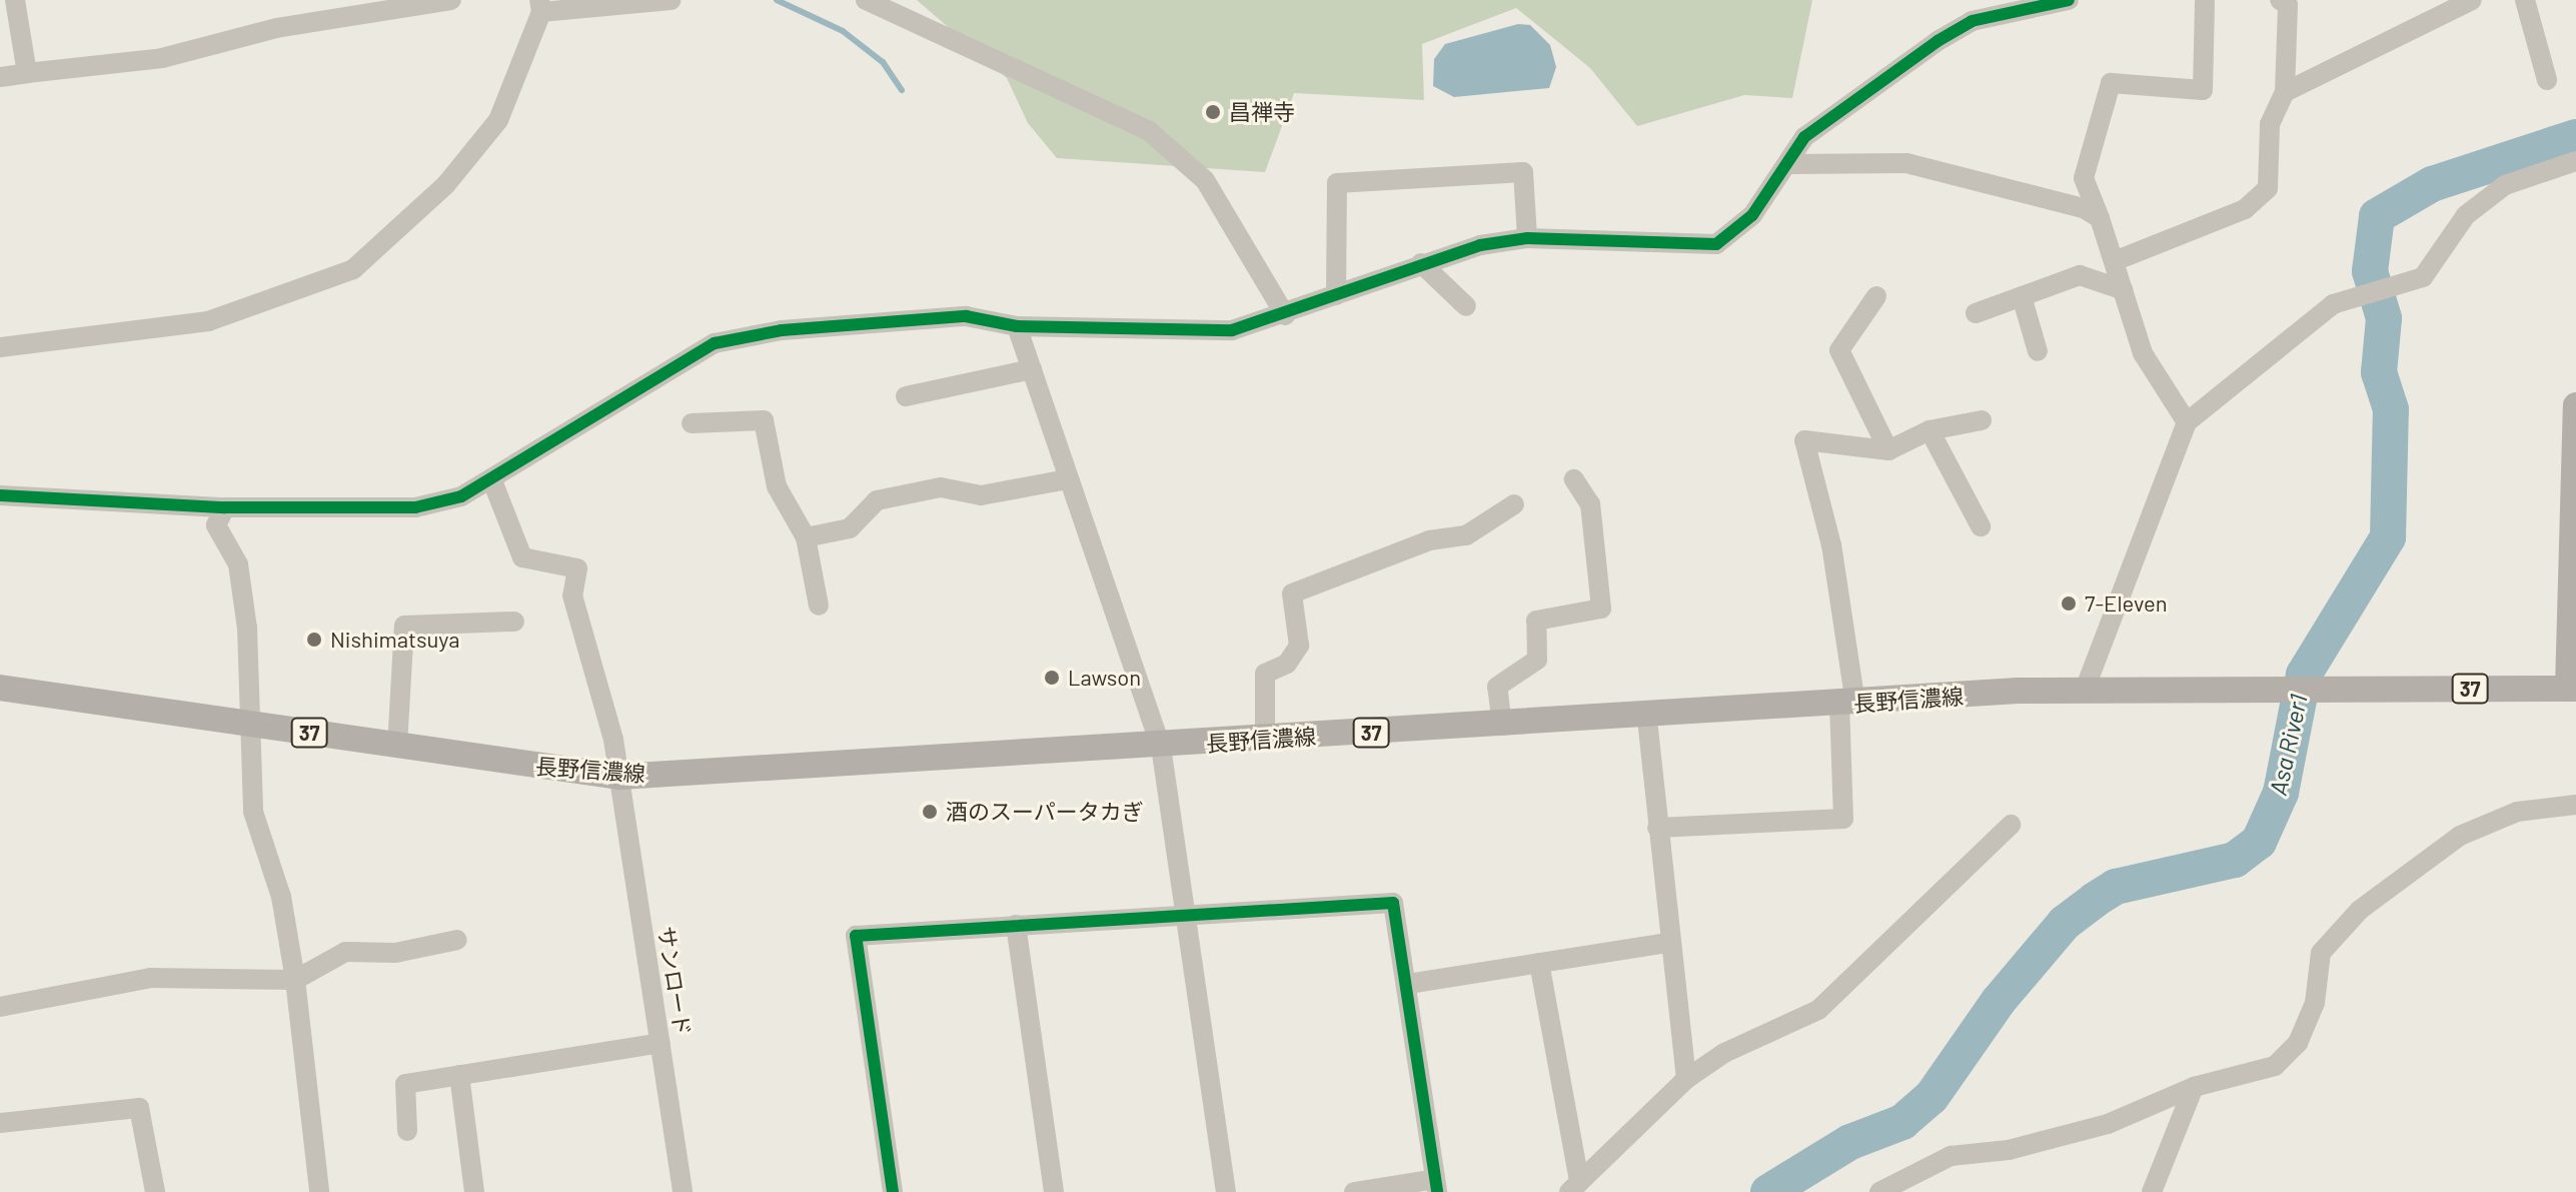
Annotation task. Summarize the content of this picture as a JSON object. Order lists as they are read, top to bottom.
{
  "streets": {
    "main road": ["37", "長野信濃線"],
    "street": ["サンロード"]
  },
  "crossings": [
    ["長野信濃線", "サンロード"]
  ],
  "water": ["Asa River1"],
  "places": [
    "昌禅寺",
    "7-Eleven",
    "Nishimatsuya",
    "Lawson",
    "酒のスーパータカぎ"
  ]
}
